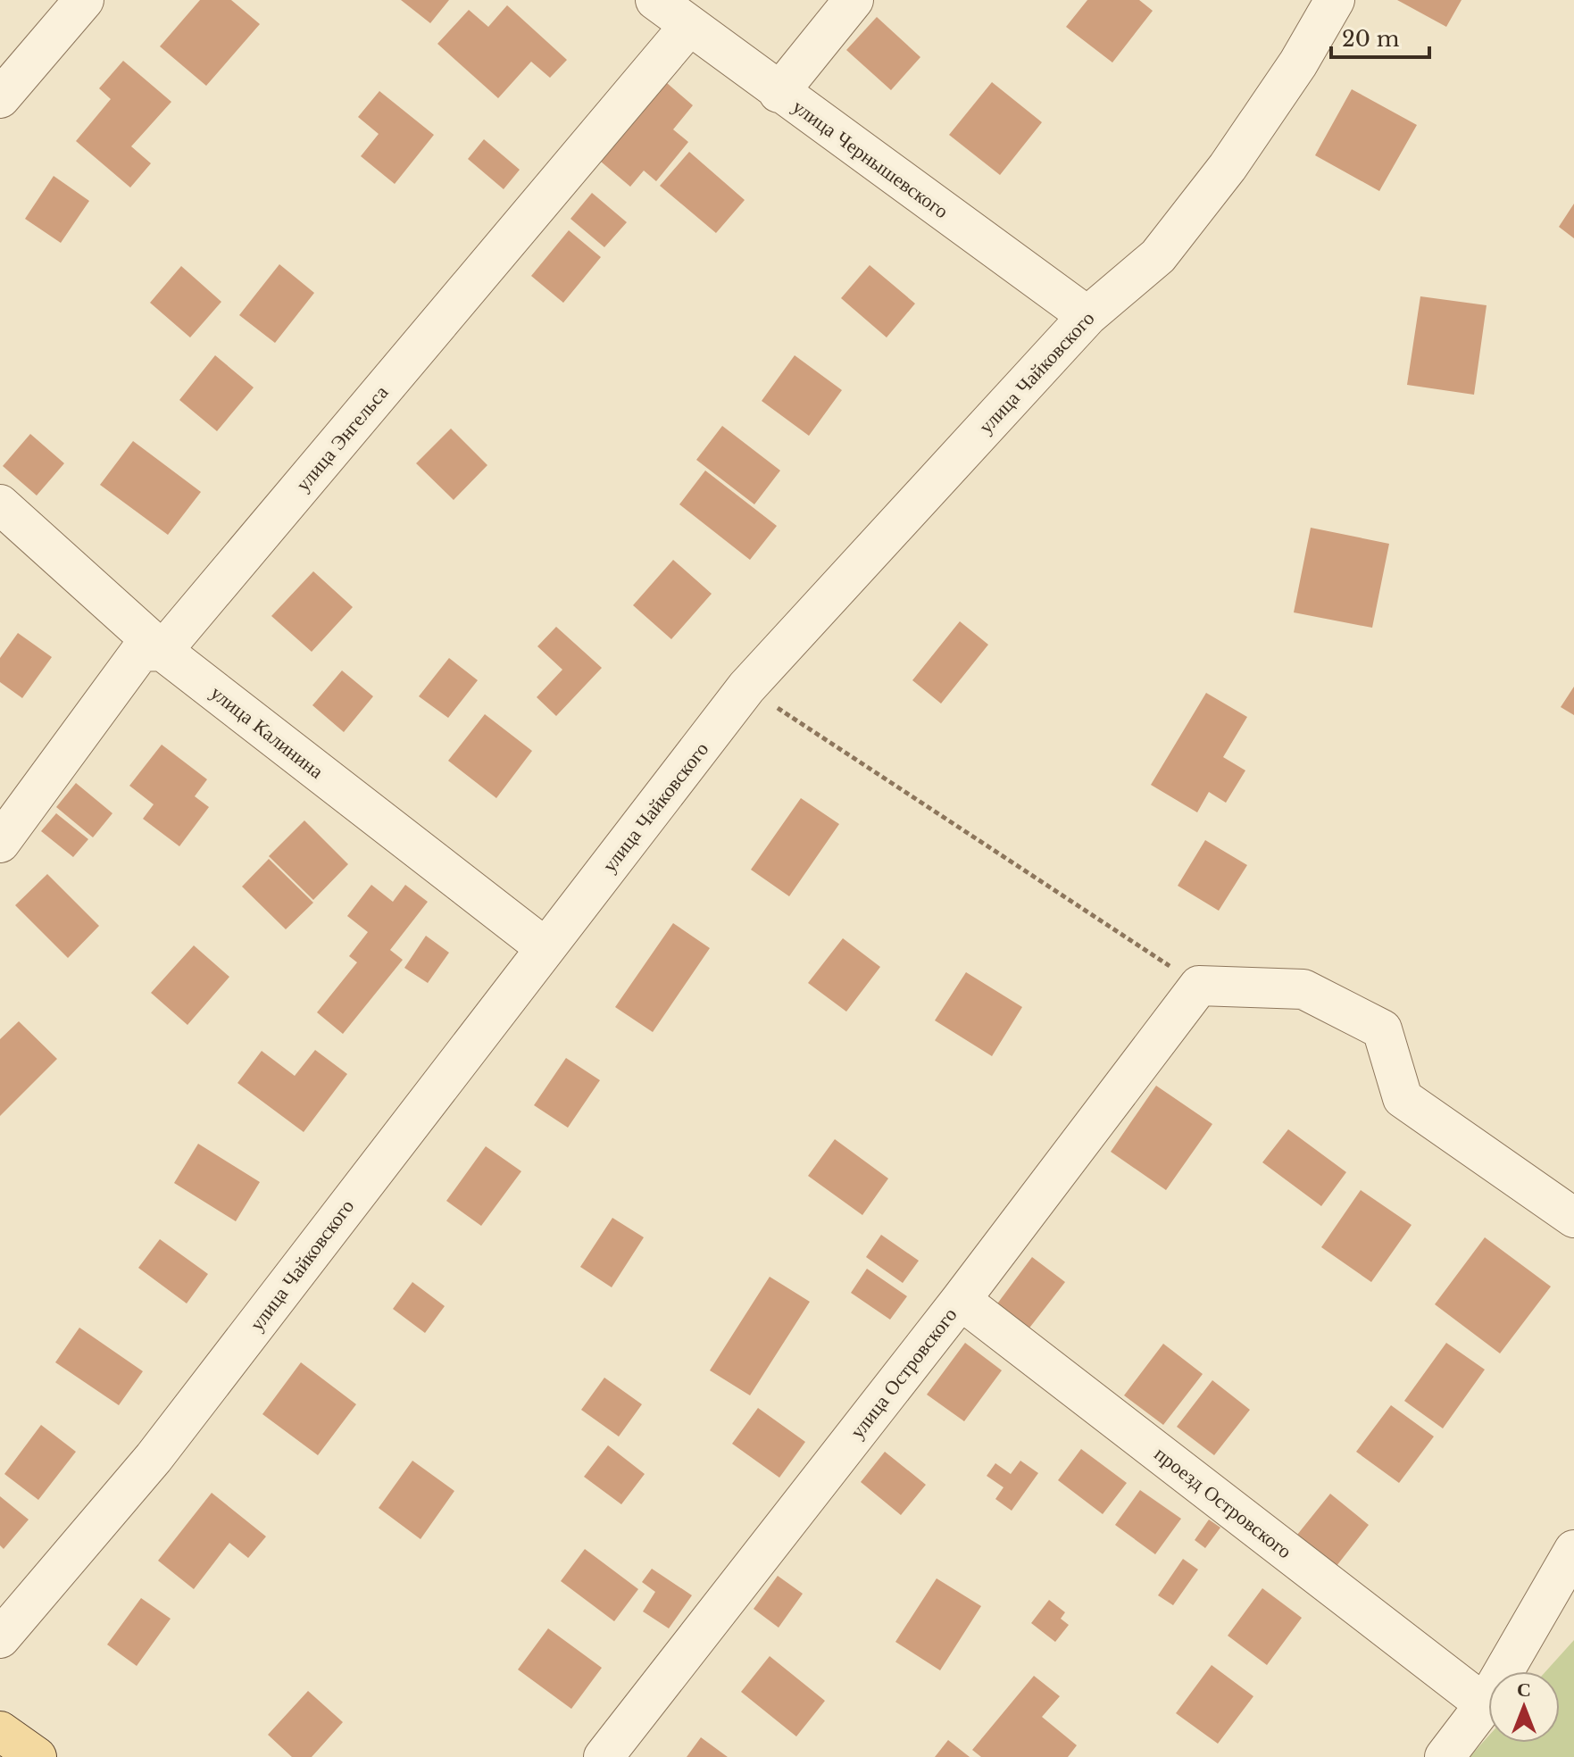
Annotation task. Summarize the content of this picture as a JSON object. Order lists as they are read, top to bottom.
{
  "streets": {
    "street": [
      "улица Чернышевского",
      "улица Чайковского",
      "улица Энгельса",
      "улица Калинина",
      "улица Островского",
      "проезд Островского"
    ]
  },
  "crossings": [
    ["улица Чернышевского", "улица Чайковского"],
    ["улица Чернышевского", "улица Энгельса"],
    ["улица Чайковского", "улица Калинина"],
    ["улица Энгельса", "улица Калинина"],
    ["улица Островского", "проезд Островского"]
  ],
  "scale_bar": "20 m",
  "north": "top"
}
